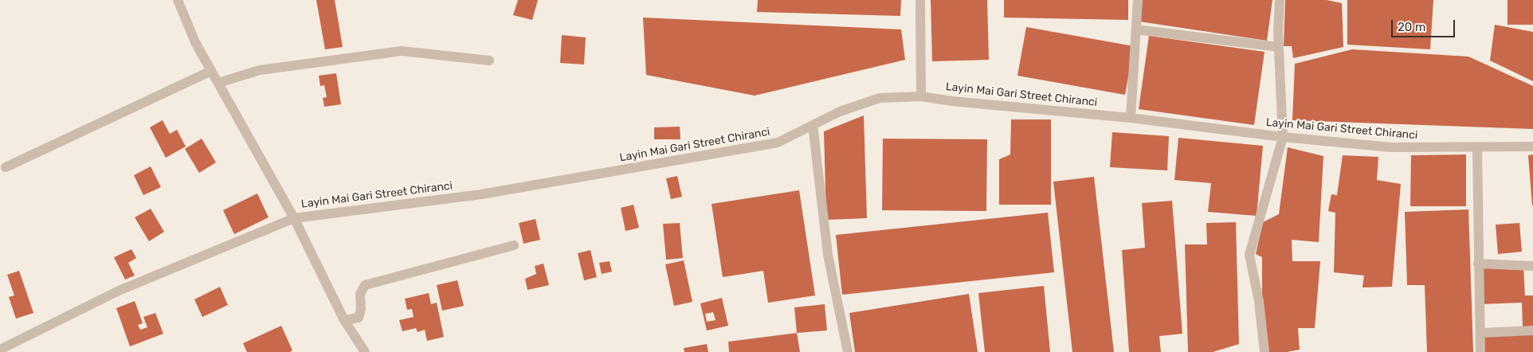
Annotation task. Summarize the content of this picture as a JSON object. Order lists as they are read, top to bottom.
{
  "streets": {
    "street": ["Layin Mai Gari Street Chiranci"]
  },
  "scale_bar": "20 m"
}
